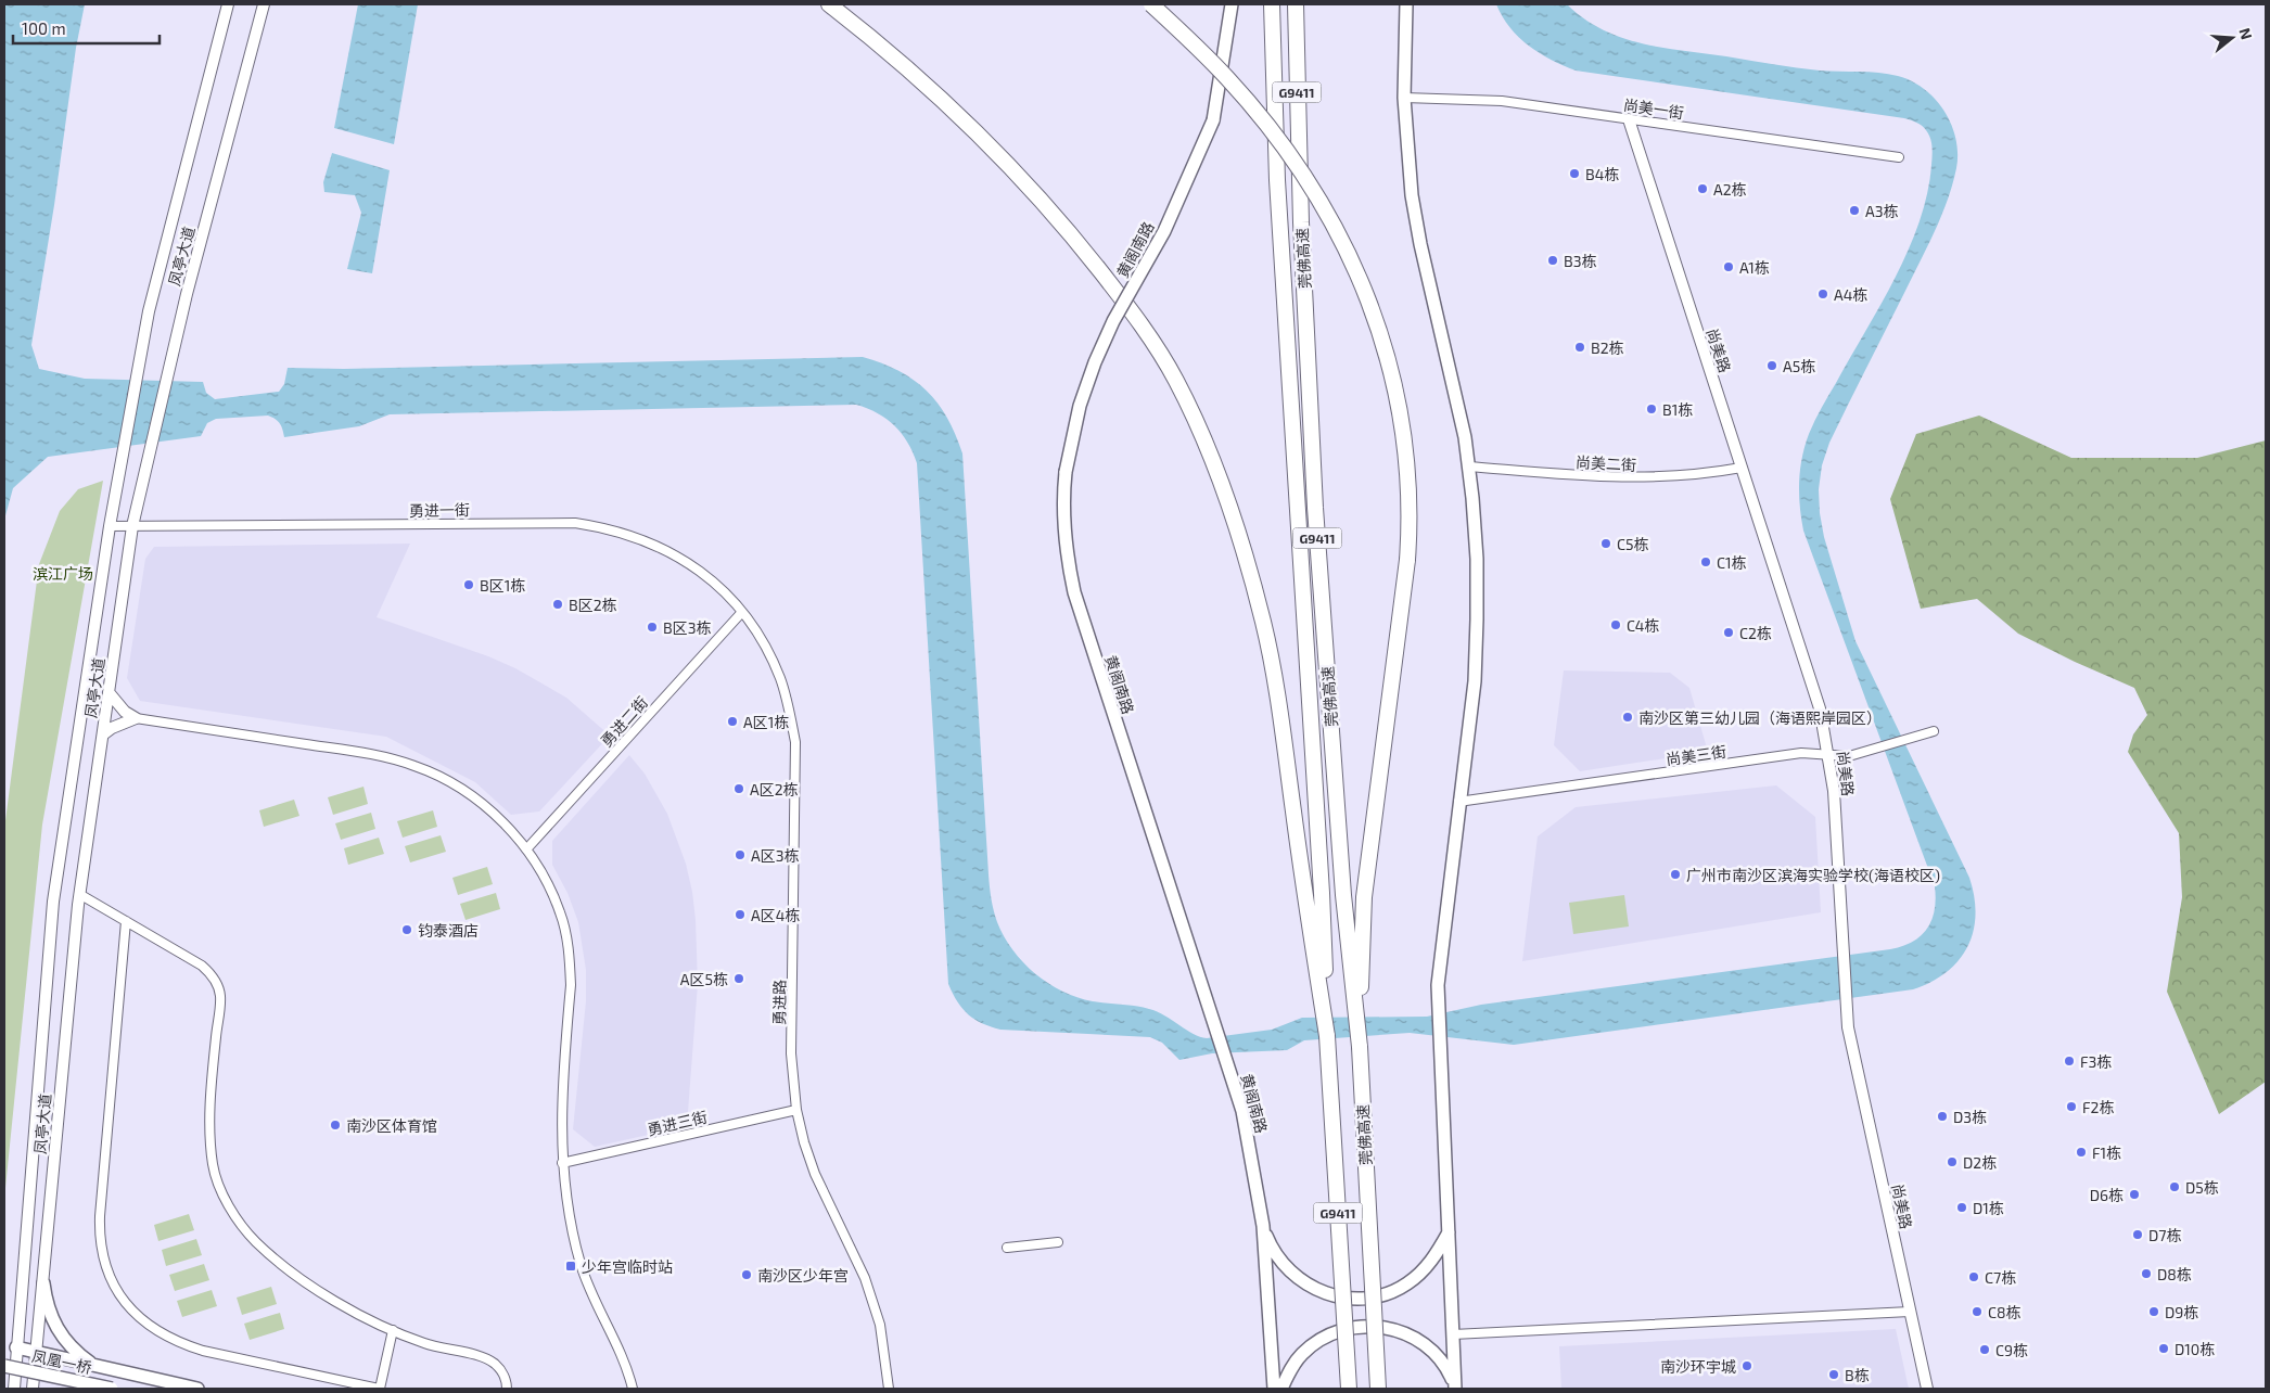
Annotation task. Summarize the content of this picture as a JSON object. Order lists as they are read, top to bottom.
{
  "streets": {
    "highway": ["G9411", "莞佛高速"],
    "main road": ["黄阁南路", "凤凰一桥"],
    "street": [
      "尚美一街",
      "凤亭大道",
      "尚美路",
      "尚美二街",
      "勇进一街",
      "勇进二街",
      "尚美三街",
      "勇进路",
      "勇进三街"
    ]
  },
  "crossings": [
    ["尚美一街", "尚美路"],
    ["凤亭大道", "勇进一街"],
    ["尚美路", "尚美二街"],
    ["尚美路", "尚美三街"],
    ["勇进一街", "勇进二街"],
    ["勇进一街", "勇进路"],
    ["勇进二街", "勇进路"],
    ["勇进路", "勇进三街"]
  ],
  "parks": ["滨江广场"],
  "places": {
    "other": [
      "B4栋",
      "A2栋",
      "A3栋",
      "B3栋",
      "A1栋",
      "A4栋",
      "B2栋",
      "A5栋",
      "B1栋",
      "C5栋",
      "C1栋",
      "B区1栋",
      "B区2栋",
      "C4栋",
      "B区3栋",
      "C2栋",
      "南沙区第三幼儿园（海语熙岸园区）",
      "A区1栋",
      "A区2栋",
      "A区3栋",
      "广州市南沙区滨海实验学校(海语校区)",
      "A区4栋",
      "钧泰酒店",
      "A区5栋",
      "F3栋",
      "F2栋",
      "D3栋",
      "南沙区体育馆",
      "F1栋",
      "D2栋",
      "D5栋",
      "D6栋",
      "D1栋",
      "D7栋",
      "D8栋",
      "南沙区少年宫",
      "C7栋",
      "C8栋",
      "D9栋",
      "D10栋",
      "C9栋",
      "南沙环宇城",
      "B栋"
    ],
    "transit": ["少年宫临时站"]
  },
  "scale_bar": "100 m",
  "north": "right"
}
